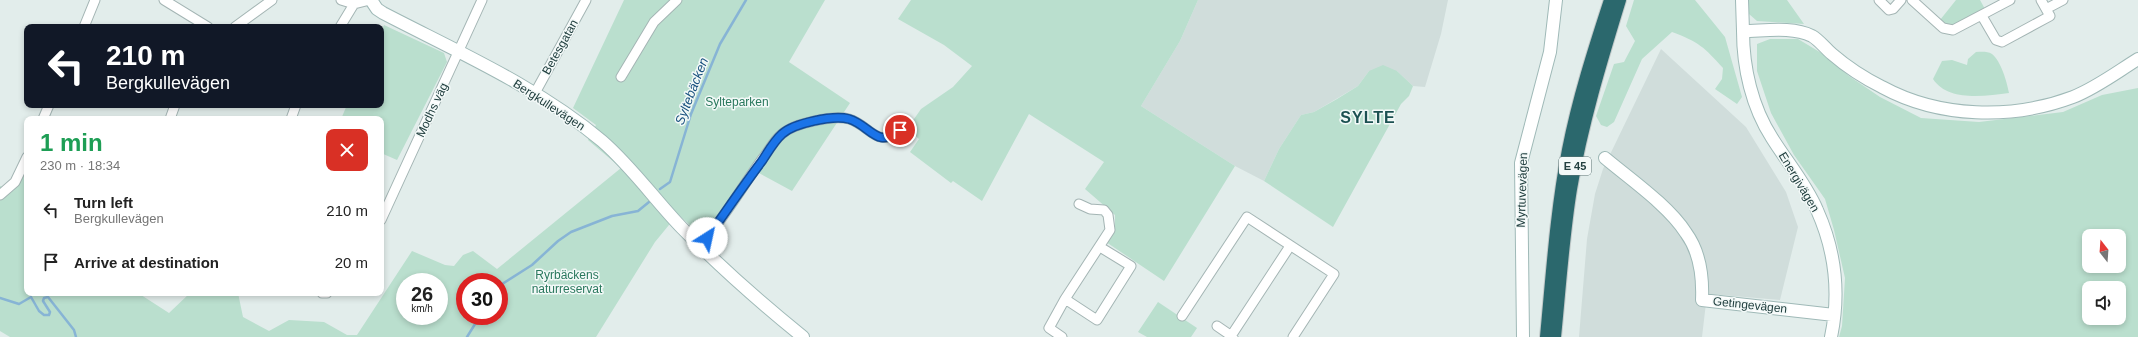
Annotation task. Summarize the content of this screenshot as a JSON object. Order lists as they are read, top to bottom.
{
  "streets": {
    "highway": ["E 45"],
    "street": [
      "Betesgatan",
      "Bergkullevägen",
      "Modhs väg",
      "Energivägen",
      "Myrtuvevägen",
      "Getingevägen"
    ]
  },
  "crossings": [
    ["Betesgatan", "Bergkullevägen"],
    ["Bergkullevägen", "Modhs väg"],
    ["Energivägen", "Getingevägen"]
  ],
  "districts": ["SYLTE"],
  "water": ["Syltebäcken"],
  "parks": ["Sylteparken", "Ryrbäckens naturreservat"],
  "north": "top",
  "page": {
    "turn": ["210 m", "Bergkullevägen"],
    "heading": ["1 min", "230 m · 18:34"],
    "list": [
      {
        "name": "Turn left",
        "note": "Bergkullevägen",
        "value": "210 m"
      },
      {
        "name": "Arrive at destination",
        "value": "20 m"
      }
    ],
    "speed": "26 km/h",
    "limit": "30"
  }
}
